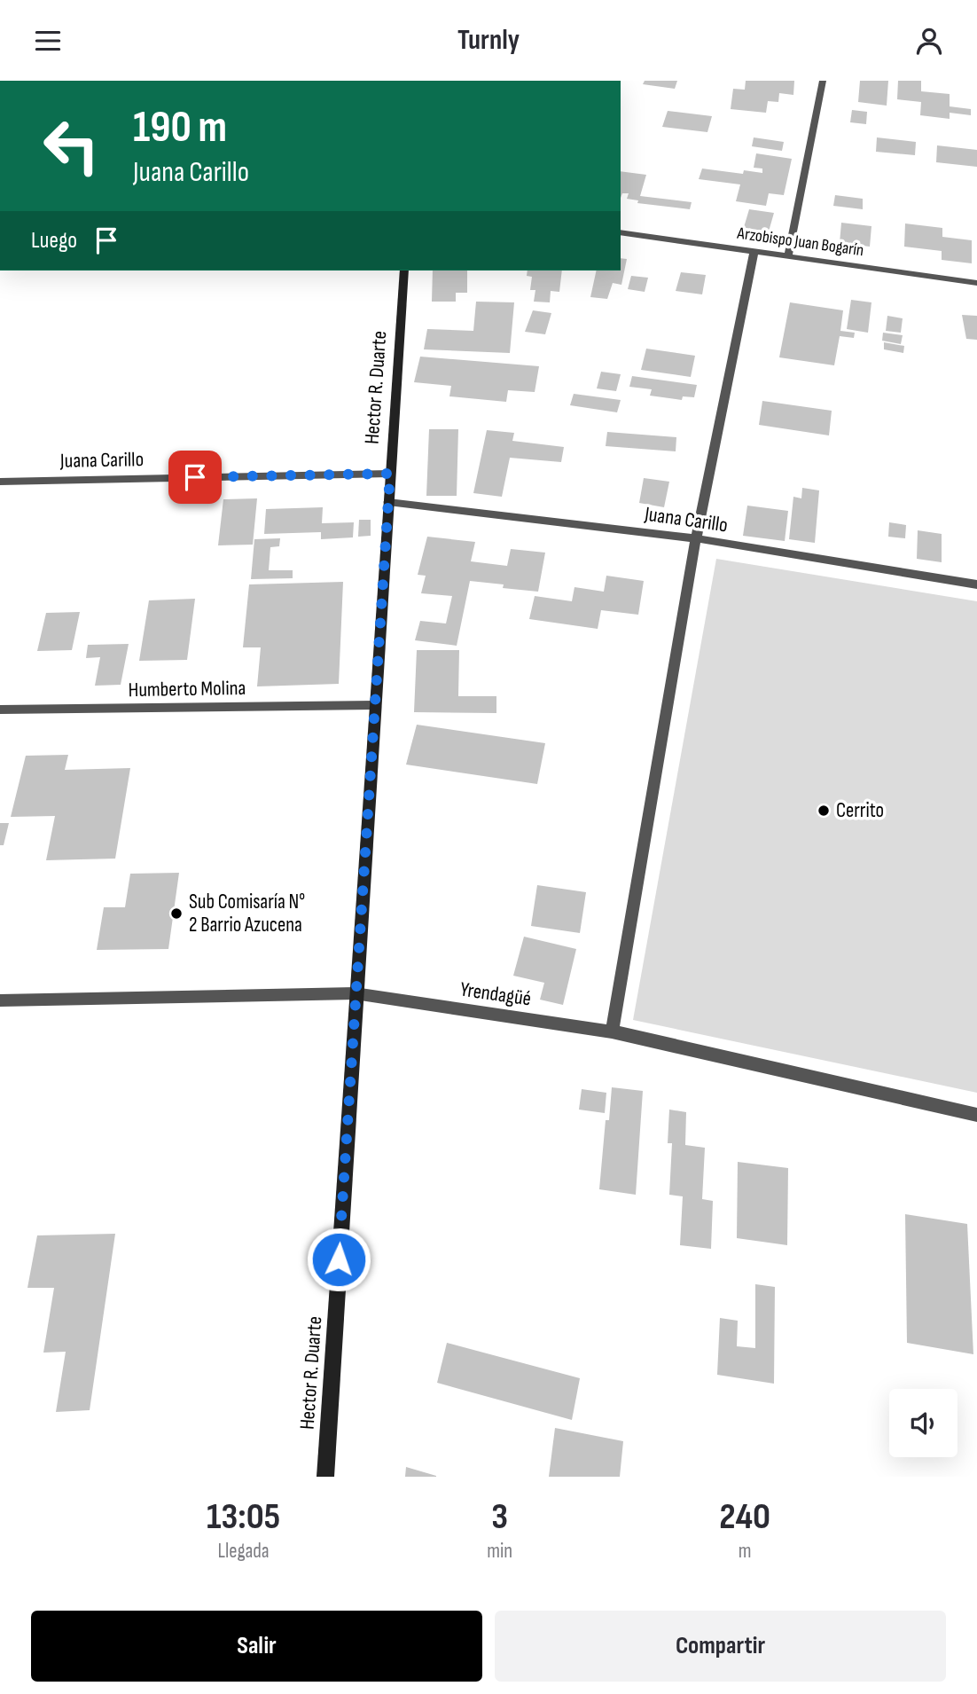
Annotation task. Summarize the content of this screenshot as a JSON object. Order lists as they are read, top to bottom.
{
  "streets": {
    "street": [
      "Arzobispo Juan Bogarín",
      "Hector R. Duarte",
      "Juana Carillo",
      "Humberto Molina",
      "Yrendagüé"
    ]
  },
  "crossings": [
    ["Hector R. Duarte", "Juana Carillo"],
    ["Hector R. Duarte", "Humberto Molina"],
    ["Hector R. Duarte", "Yrendagüé"]
  ],
  "places": ["Cerrito", "Sub Comisaría N° 2 Barrio Azucena"],
  "page": {
    "header": "Turnly",
    "turn": ["190 m", "Juana Carillo"],
    "then": "Luego",
    "eta": [
      "13:05",
      "Llegada",
      "3",
      "min",
      "240",
      "m"
    ],
    "buttons": ["Salir", "Compartir"]
  }
}
